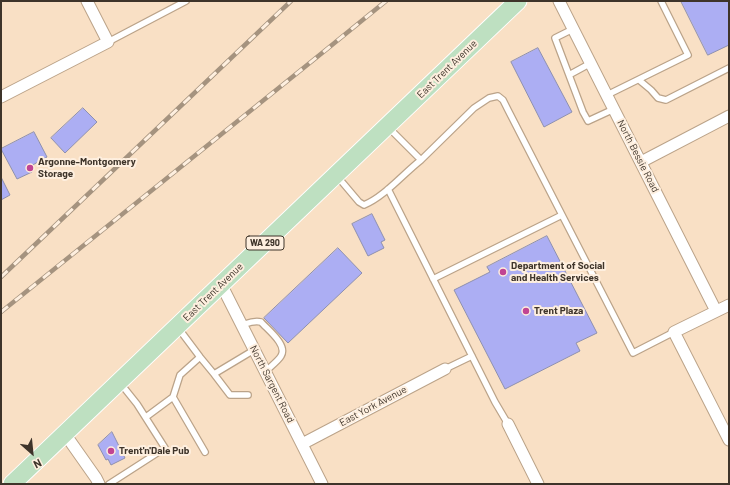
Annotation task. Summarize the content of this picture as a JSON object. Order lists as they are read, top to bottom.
{
  "streets": {
    "main road": ["East Trent Avenue", "WA 290"],
    "street": ["North Bessie Road", "North Sargent Road", "East York Avenue"]
  },
  "crossings": [
    ["East Trent Avenue", "North Sargent Road"],
    ["North Sargent Road", "East York Avenue"]
  ],
  "places": [
    "Argonne-Montgomery Storage",
    "Department of Social and Health Services",
    "Trent Plaza",
    "Trent'n'Dale Pub"
  ],
  "north": "bottom right"
}
